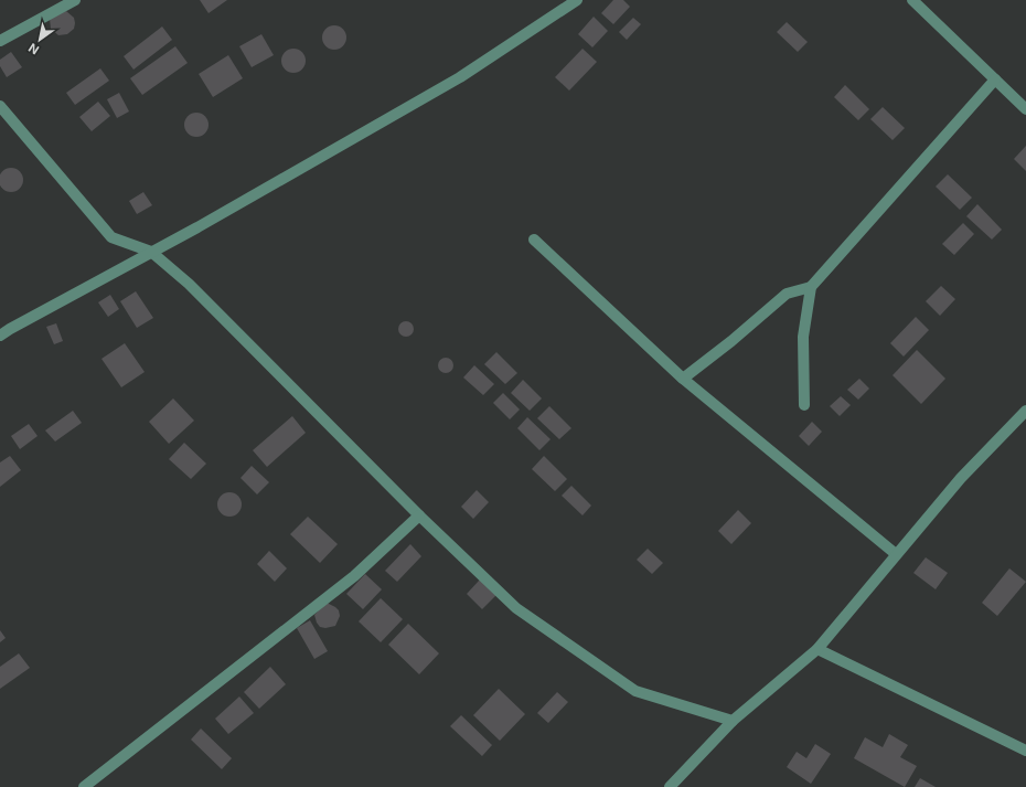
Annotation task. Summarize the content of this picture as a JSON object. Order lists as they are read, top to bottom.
{
  "north": "bottom left"
}
